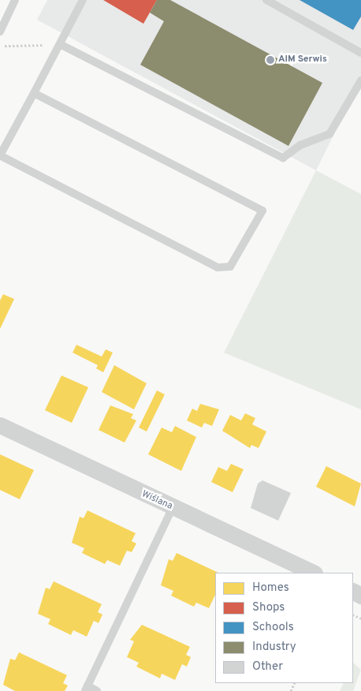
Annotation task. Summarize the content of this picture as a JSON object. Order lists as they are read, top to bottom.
{
  "streets": {
    "street": ["Wiślana"]
  },
  "places": ["AIM Serwis"],
  "legend": [
    "Homes",
    "Shops",
    "Schools",
    "Industry",
    "Other"
  ]
}
